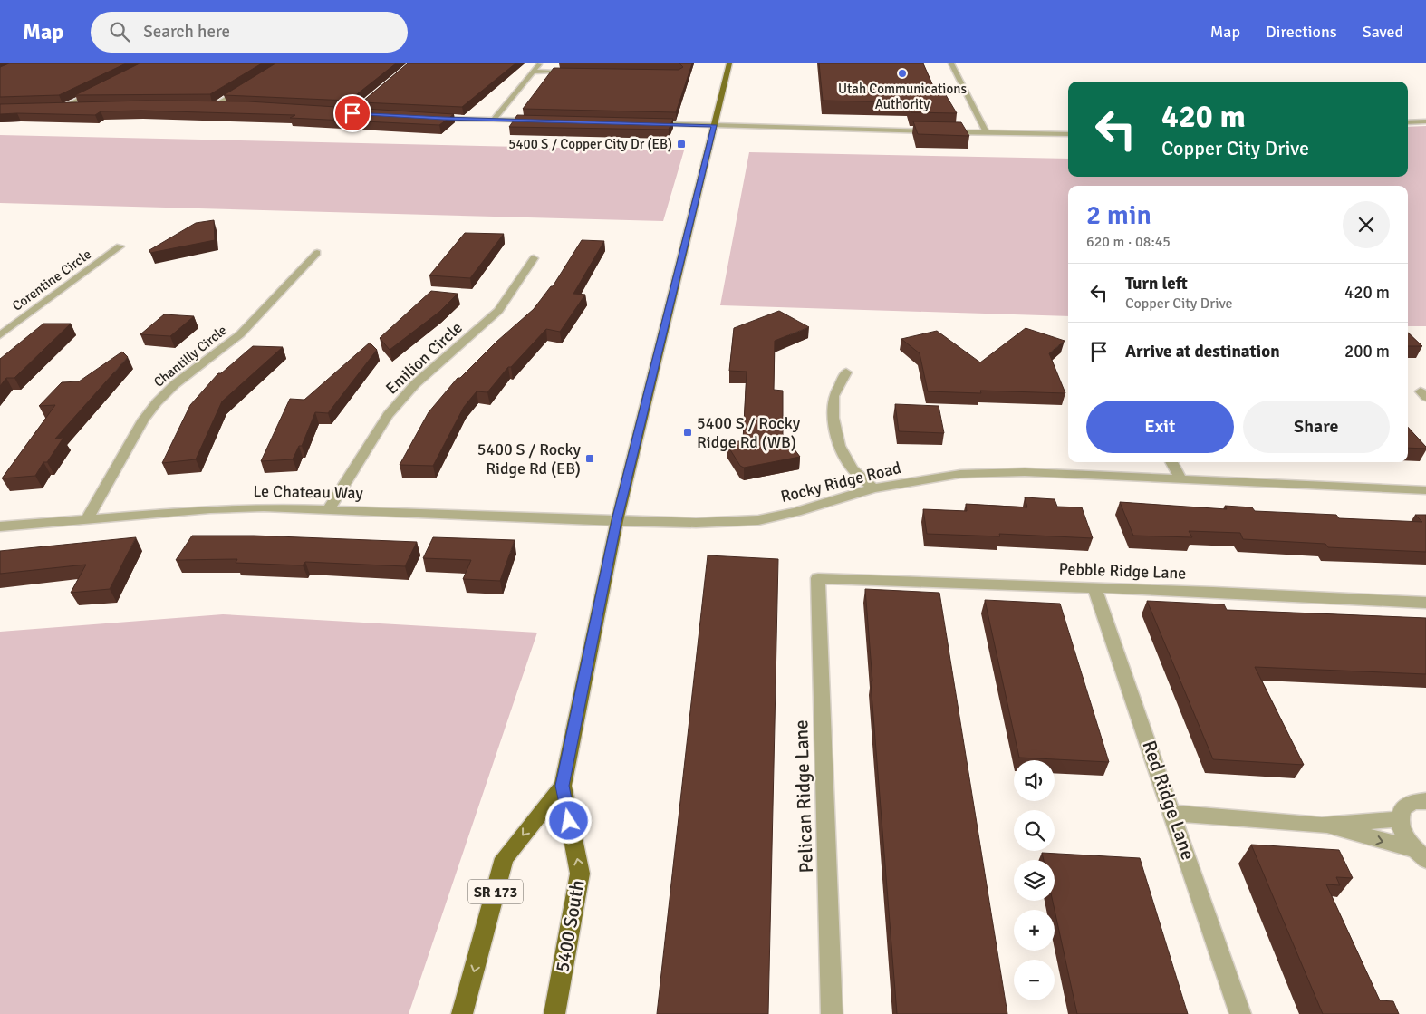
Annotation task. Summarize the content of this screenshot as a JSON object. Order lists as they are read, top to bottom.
{
  "streets": {
    "main road": ["SR 173", "5400 South"],
    "street": [
      "Corentine Circle",
      "Chantilly Circle",
      "Emilion Circle",
      "Rocky Ridge Road",
      "Le Chateau Way",
      "Pebble Ridge Lane",
      "Pelican Ridge Lane",
      "Red Ridge Lane"
    ]
  },
  "crossings": [
    ["Chantilly Circle", "Le Chateau Way"],
    ["Emilion Circle", "Le Chateau Way"],
    ["Rocky Ridge Road", "Le Chateau Way"],
    ["Rocky Ridge Road", "5400 South"],
    ["Le Chateau Way", "5400 South"],
    ["Pebble Ridge Lane", "Pelican Ridge Lane"],
    ["Pebble Ridge Lane", "Red Ridge Lane"]
  ],
  "places": {
    "other": ["Utah Communications Authority"],
    "transit": ["5400 S / Copper City Dr (EB)", "5400 S / Rocky Ridge Rd (WB)", "5400 S / Rocky Ridge Rd (EB)"]
  },
  "page": {
    "header": "Map",
    "search": "Search here",
    "nav": ["Map", "Directions", "Saved"],
    "turn": ["420 m", "Copper City Drive"],
    "heading": ["2 min", "620 m · 08:45"],
    "list": [
      {
        "name": "Turn left",
        "note": "Copper City Drive",
        "value": "420 m"
      },
      {
        "name": "Arrive at destination",
        "value": "200 m"
      }
    ],
    "buttons": ["Exit", "Share"],
    "map_buttons": ["+", "−"]
  }
}
